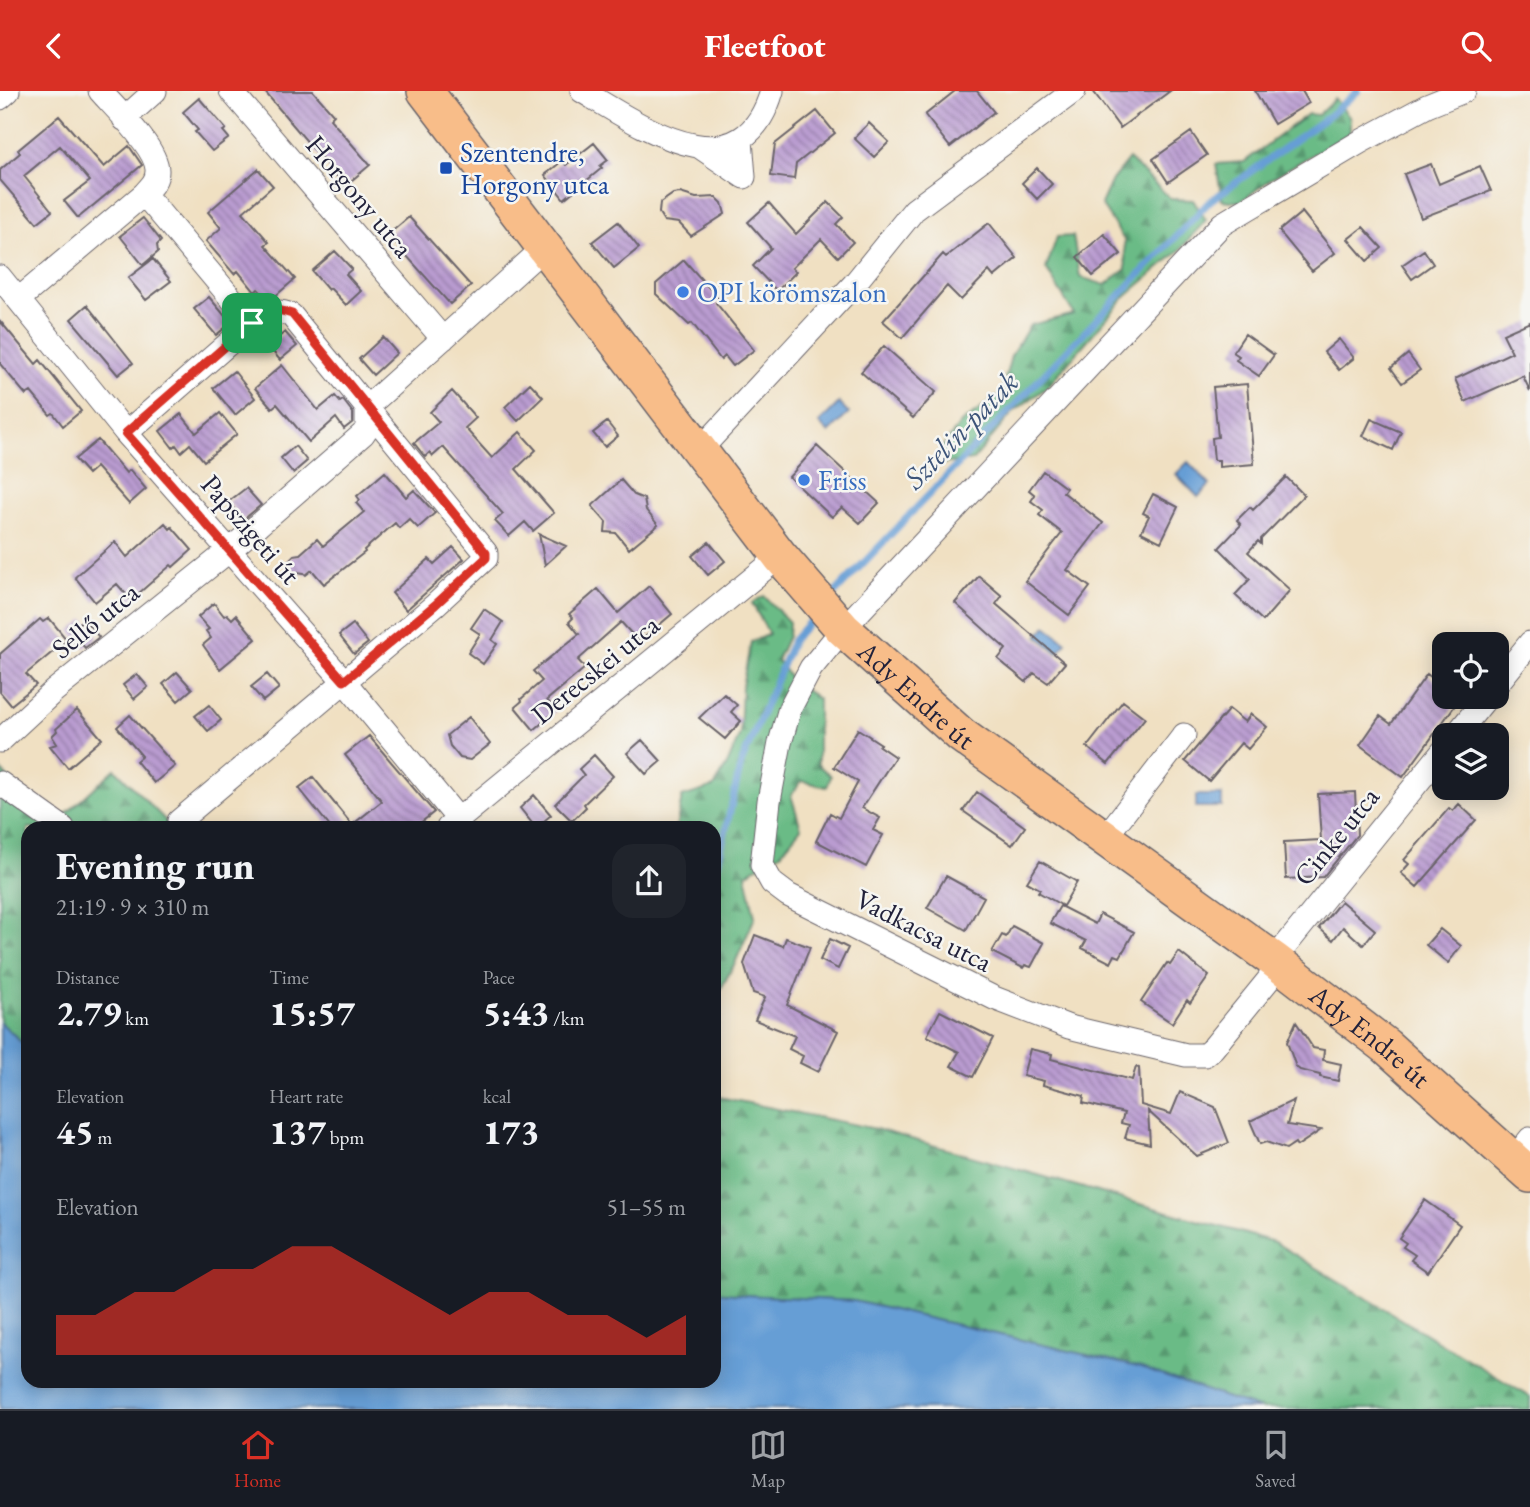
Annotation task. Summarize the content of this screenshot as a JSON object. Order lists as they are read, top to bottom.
{
  "streets": {
    "main road": ["Ady Endre út"],
    "street": [
      "Horgony utca",
      "Papszigeti út",
      "Sellő utca",
      "Derecskei utca",
      "Cinke utca",
      "Vadkacsa utca"
    ]
  },
  "crossings": [
    ["Papszigeti út", "Sellő utca"],
    ["Derecskei utca", "Ady Endre út"],
    ["Ady Endre út", "Cinke utca"],
    ["Ady Endre út", "Vadkacsa utca"],
    ["Cinke utca", "Vadkacsa utca"]
  ],
  "water": ["Sztelin-patak"],
  "places": {
    "transit": ["Szentendre, Horgony utca"],
    "other": ["OPI körömszalon", "Friss"]
  },
  "page": {
    "header": "Fleetfoot",
    "heading": ["Evening run", "21:19 · 9 × 310 m"],
    "stats": [
      ["Distance", "2.79 km"],
      ["Time", "15:57"],
      ["Pace", "5:43 /km"],
      ["Elevation", "45 m"],
      ["Heart rate", "137 bpm"],
      ["kcal", "173"]
    ],
    "chart": ["Elevation", "51–55 m"],
    "tabs": ["Home", "Map", "Saved"]
  }
}
